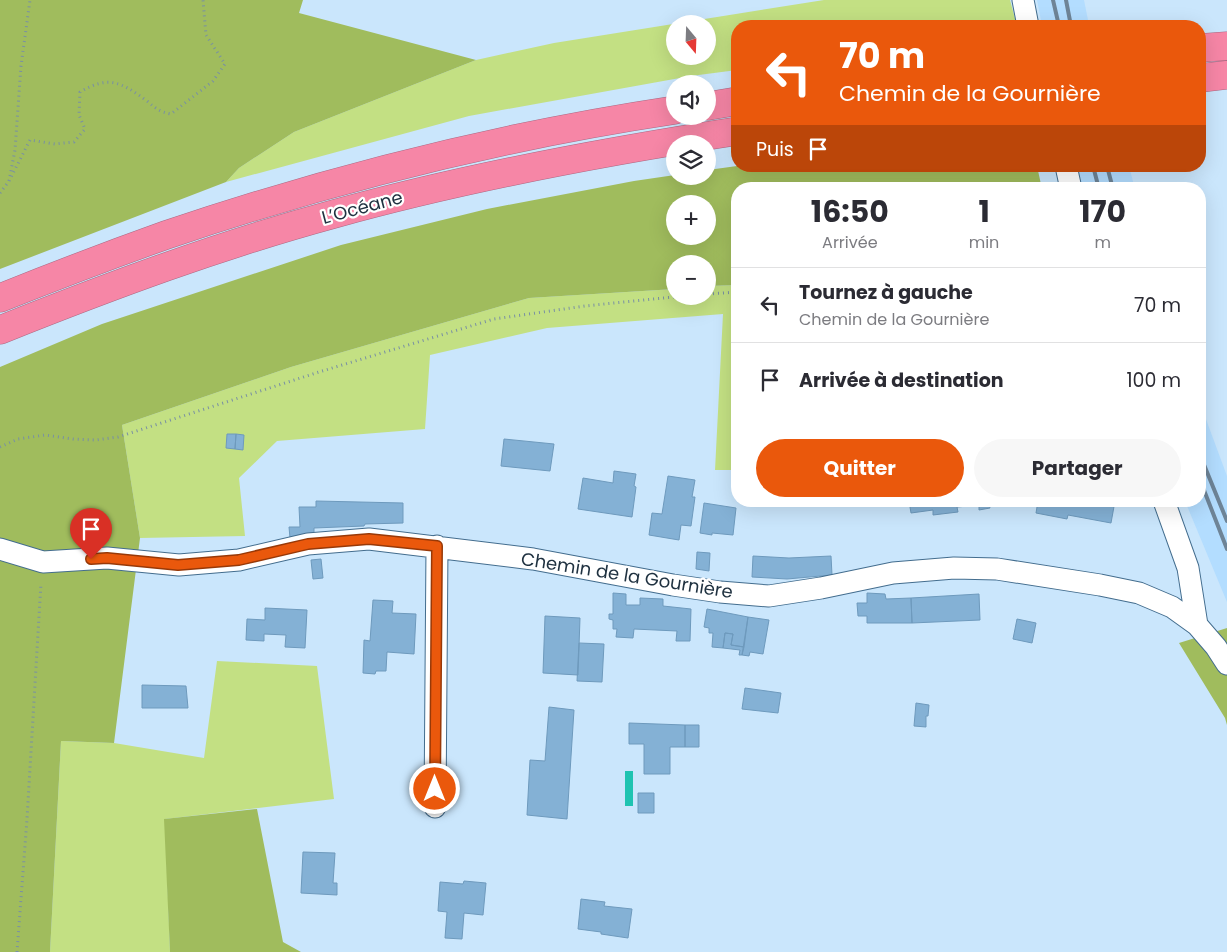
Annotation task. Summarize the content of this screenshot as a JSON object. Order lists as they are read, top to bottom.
{
  "streets": {
    "highway": ["L’Océane"],
    "street": ["Chemin de la Gournière"]
  },
  "north": "bottom",
  "page": {
    "map_buttons": ["+", "−"],
    "turn": ["70 m", "Chemin de la Gournière"],
    "then": "Puis",
    "eta": [
      "16:50",
      "Arrivée",
      "1",
      "min",
      "170",
      "m"
    ],
    "list": [
      {
        "name": "Tournez à gauche",
        "note": "Chemin de la Gournière",
        "value": "70 m"
      },
      {
        "name": "Arrivée à destination",
        "value": "100 m"
      }
    ],
    "buttons": ["Quitter", "Partager"]
  }
}
